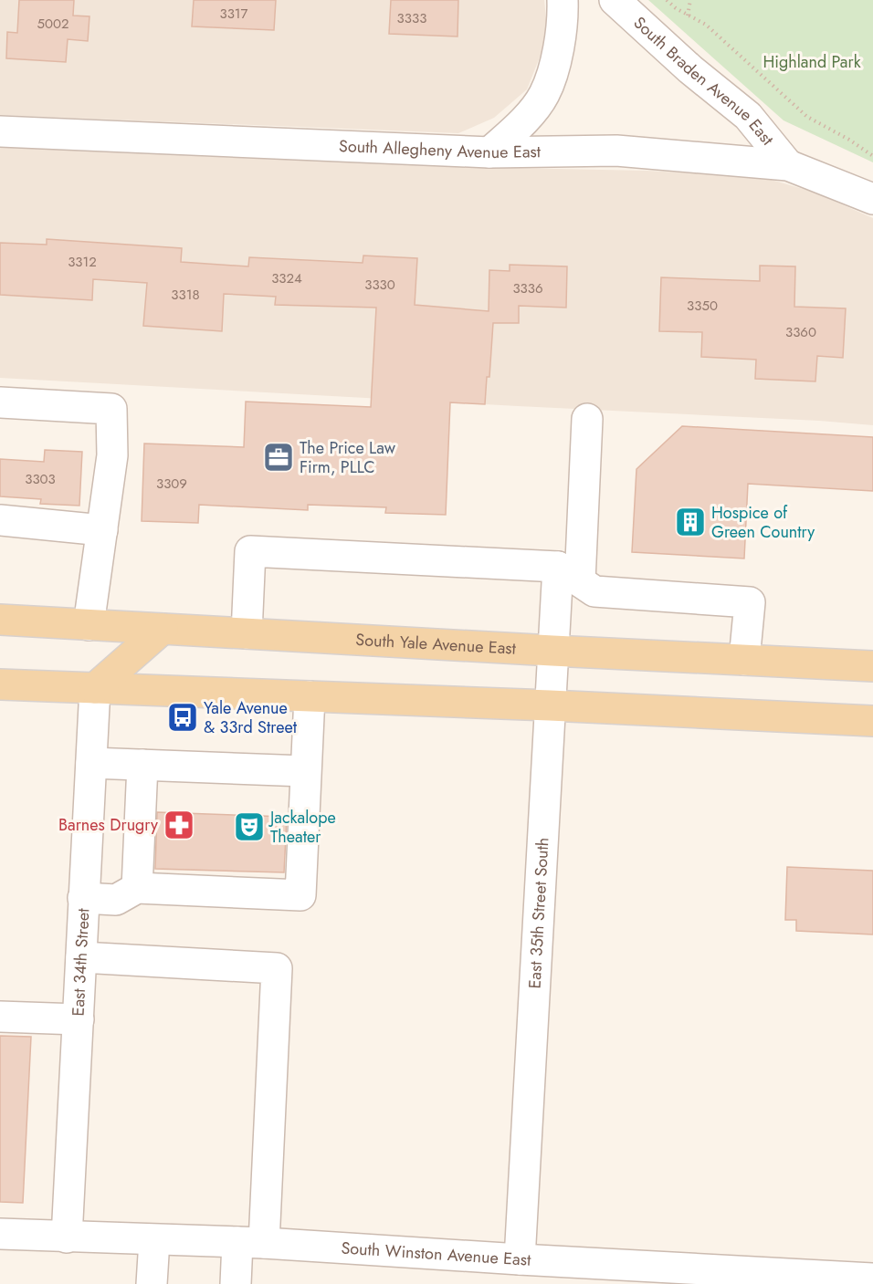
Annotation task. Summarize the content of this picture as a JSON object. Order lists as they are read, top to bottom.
{
  "streets": {
    "main road": ["South Yale Avenue East"],
    "street": [
      "South Braden Avenue East",
      "South Allegheny Avenue East",
      "East 35th Street South",
      "East 34th Street",
      "South Winston Avenue East"
    ]
  },
  "crossings": [
    ["South Braden Avenue East", "South Allegheny Avenue East"],
    ["South Yale Avenue East", "East 35th Street South"],
    ["East 35th Street South", "South Winston Avenue East"],
    ["East 34th Street", "South Winston Avenue East"]
  ],
  "parks": ["Highland Park"],
  "places": {
    "office": ["The Price Law Firm, PLLC"],
    "building": ["Hospice of Green Country"],
    "bus stop": ["Yale Avenue & 33rd Street"],
    "pharmacy": ["Barnes Drugry"],
    "theatre": ["Jackalope Theater"]
  },
  "house_numbers": [
    "3317",
    "3333",
    "5002",
    "3312",
    "3324",
    "3330",
    "3336",
    "3318",
    "3350",
    "3360",
    "3303",
    "3309"
  ]
}
